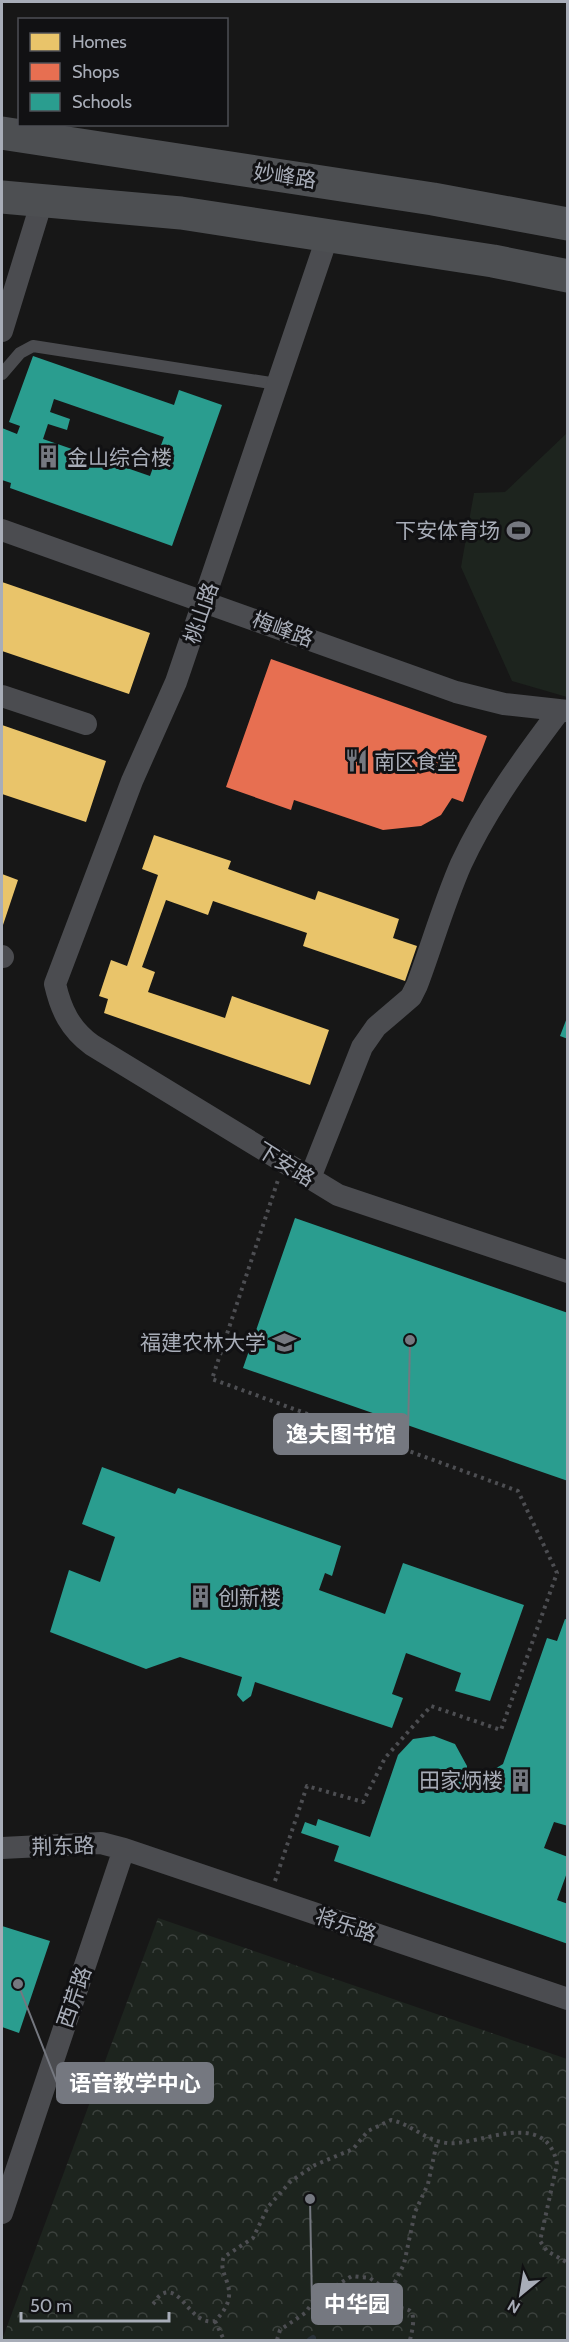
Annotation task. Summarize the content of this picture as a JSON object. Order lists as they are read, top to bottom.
{
  "streets": {
    "main road": ["妙峰路"],
    "street": [
      "桃山路",
      "梅峰路",
      "下安路",
      "荆东路",
      "将乐路",
      "西芹路"
    ]
  },
  "crossings": [
    ["桃山路", "梅峰路"],
    ["桃山路", "下安路"],
    ["荆东路", "将乐路"],
    ["荆东路", "西芹路"],
    ["将乐路", "西芹路"]
  ],
  "places": {
    "building": ["金山综合楼", "创新楼", "田家炳楼"],
    "sports": ["下安体育场"],
    "restaurant": ["南区食堂"],
    "other": ["逸夫图书馆", "语音教学中心", "中华园"],
    "school or university": ["福建农林大学"]
  },
  "legend": ["Homes", "Shops", "Schools"],
  "scale_bar": "50 m",
  "north": "bottom left"
}
